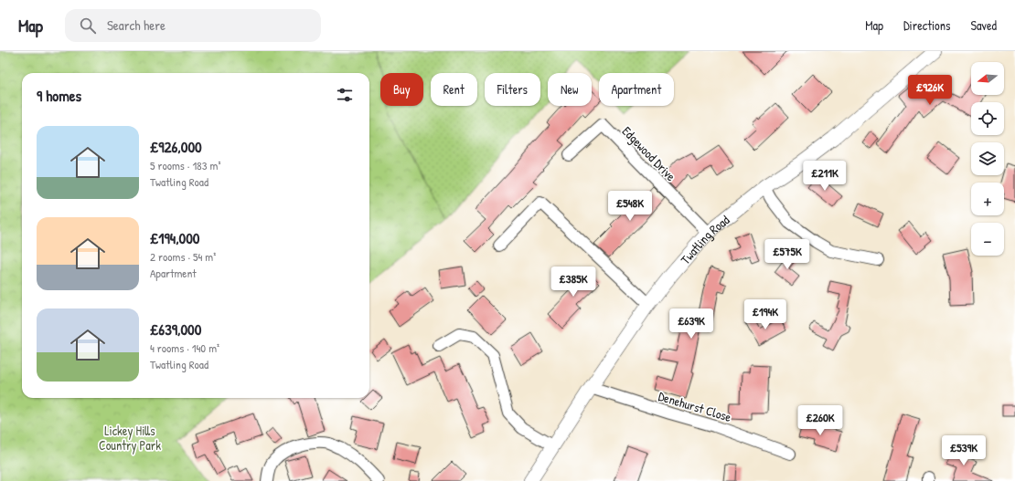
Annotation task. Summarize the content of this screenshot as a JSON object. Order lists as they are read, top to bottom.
{
  "streets": {
    "street": ["Edgewood Drive", "Twatling Road", "Denehurst Close"]
  },
  "crossings": [
    ["Edgewood Drive", "Twatling Road"],
    ["Twatling Road", "Denehurst Close"]
  ],
  "parks": ["Lickey Hills Country Park"],
  "north": "left",
  "page": {
    "header": "Map",
    "search": "Search here",
    "nav": ["Map", "Directions", "Saved"],
    "map_buttons": ["+", "−"],
    "chip": [
      "Buy",
      "Rent",
      "Filters",
      "New",
      "Apartment"
    ],
    "heading": "9 homes",
    "price": [
      "£926K",
      "£211K",
      "£548K",
      "£575K",
      "£385K",
      "£194K",
      "£639K",
      "£260K",
      "£539K"
    ],
    "list": [
      {
        "name": "£926,000",
        "note": "5 rooms · 183 m² · Twatling Road"
      },
      {
        "name": "£194,000",
        "note": "2 rooms · 54 m² · Apartment"
      },
      {
        "name": "£639,000",
        "note": "4 rooms · 140 m² · Twatling Road"
      }
    ]
  }
}
